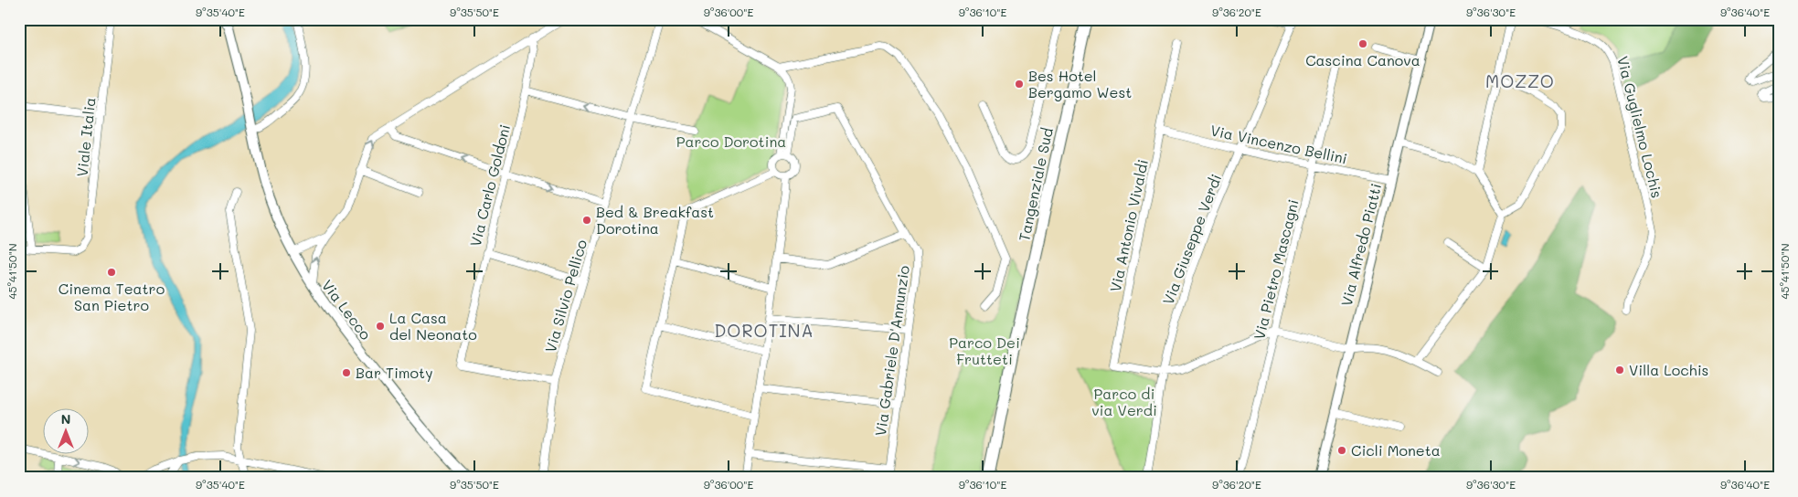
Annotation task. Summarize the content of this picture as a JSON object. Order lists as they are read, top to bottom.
{
  "streets": {
    "highway": ["Tangenziale Sud"],
    "main road": ["Via Lecco"],
    "street": [
      "Via Guglielmo Lochis",
      "Viale Italia",
      "Via Vincenzo Bellini",
      "Via Carlo Goldoni",
      "Via Antonio Vivaldi",
      "Via Giuseppe Verdi",
      "Via Alfredo Piatti",
      "Via Pietro Mascagni",
      "Via Silvio Pellico",
      "Via Gabriele D'Annunzio"
    ]
  },
  "crossings": [
    ["Via Vincenzo Bellini", "Via Antonio Vivaldi"],
    ["Via Vincenzo Bellini", "Via Giuseppe Verdi"],
    ["Via Vincenzo Bellini", "Via Alfredo Piatti"],
    ["Via Vincenzo Bellini", "Via Pietro Mascagni"],
    ["Via Carlo Goldoni", "Via Silvio Pellico"],
    ["Via Antonio Vivaldi", "Via Giuseppe Verdi"]
  ],
  "districts": ["MOZZO", "DOROTINA"],
  "parks": ["Parco Dorotina", "Parco Dei Frutteti", "Parco di via Verdi"],
  "places": [
    "Cascina Canova",
    "Bes Hotel Bergamo West",
    "Bed & Breakfast Dorotina",
    "Cinema Teatro San Pietro",
    "La Casa del Neonato",
    "Villa Lochis",
    "Bar Timoty",
    "Cicli Moneta"
  ],
  "north": "top",
  "coordinates": [
    "9°35'40\"E",
    "9°35'50\"E",
    "9°36'00\"E",
    "9°36'10\"E",
    "9°36'20\"E",
    "9°36'30\"E",
    "9°36'40\"E",
    "45°41'50\"N"
  ]
}
